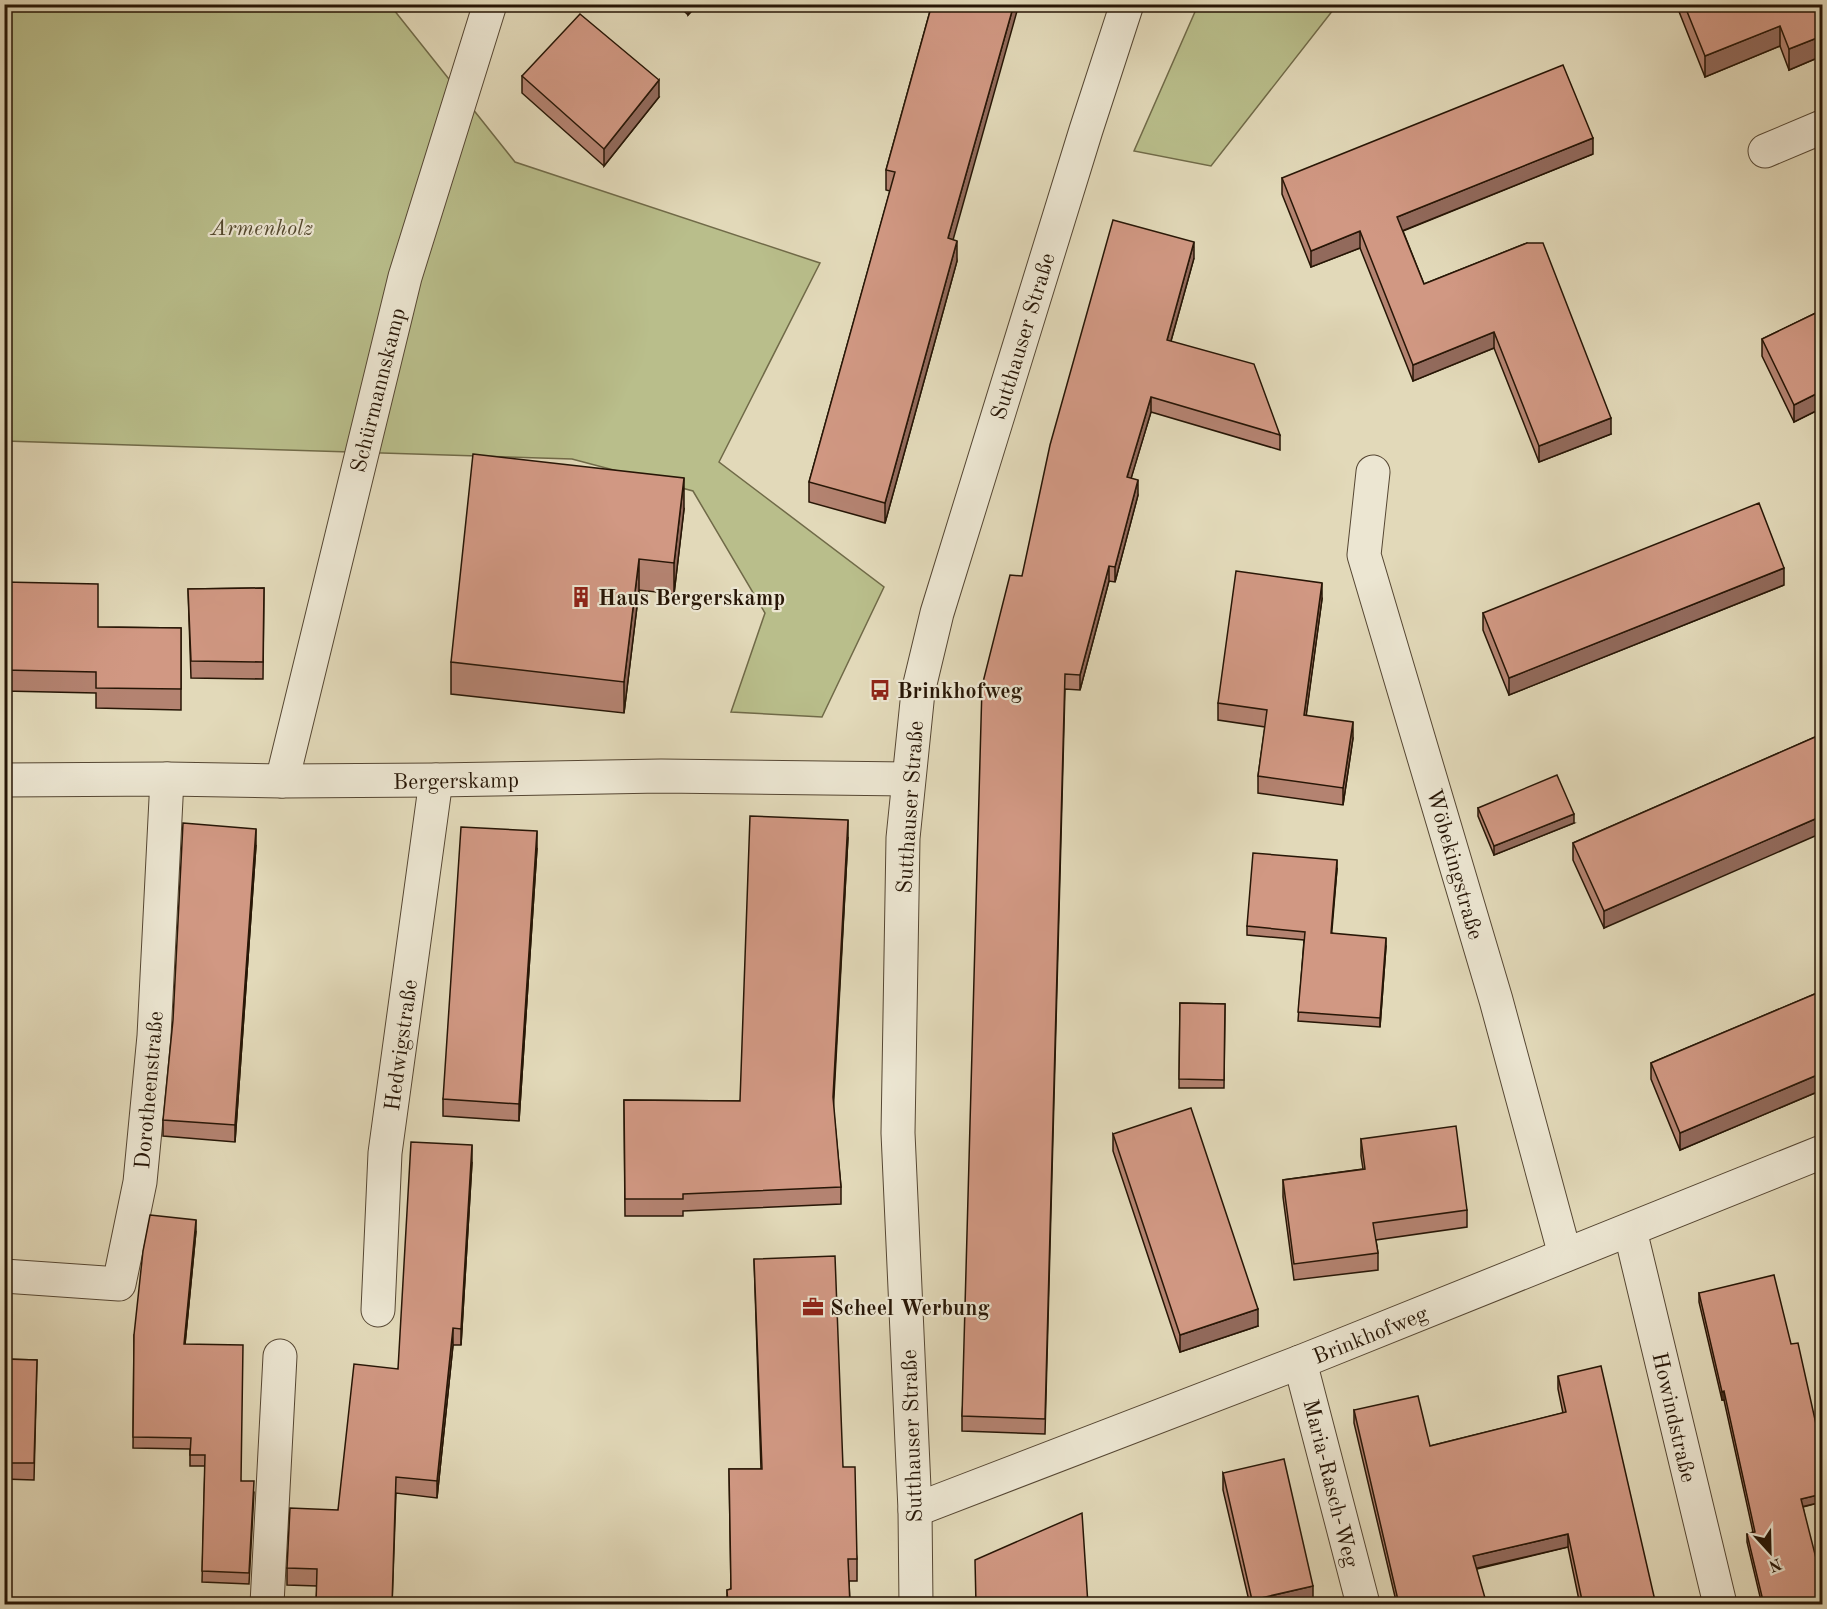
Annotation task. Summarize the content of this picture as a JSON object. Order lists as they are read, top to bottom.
{
  "streets": {
    "street": [
      "Sutthauser Straße",
      "Schürmannskamp",
      "Bergerskamp",
      "Wöbekingstraße",
      "Hedwigstraße",
      "Dorotheenstraße",
      "Brinkhofweg",
      "Howindstraße",
      "Maria-Rasch-Weg"
    ]
  },
  "crossings": [
    ["Sutthauser Straße", "Bergerskamp"],
    ["Sutthauser Straße", "Brinkhofweg"],
    ["Schürmannskamp", "Bergerskamp"],
    ["Bergerskamp", "Hedwigstraße"],
    ["Bergerskamp", "Dorotheenstraße"],
    ["Wöbekingstraße", "Brinkhofweg"],
    ["Brinkhofweg", "Howindstraße"],
    ["Brinkhofweg", "Maria-Rasch-Weg"]
  ],
  "parks": ["Armenholz"],
  "places": {
    "building": ["Haus Bergerskamp"],
    "bus stop": ["Brinkhofweg"],
    "office": ["Scheel Werbung"]
  },
  "north": "bottom"
}
